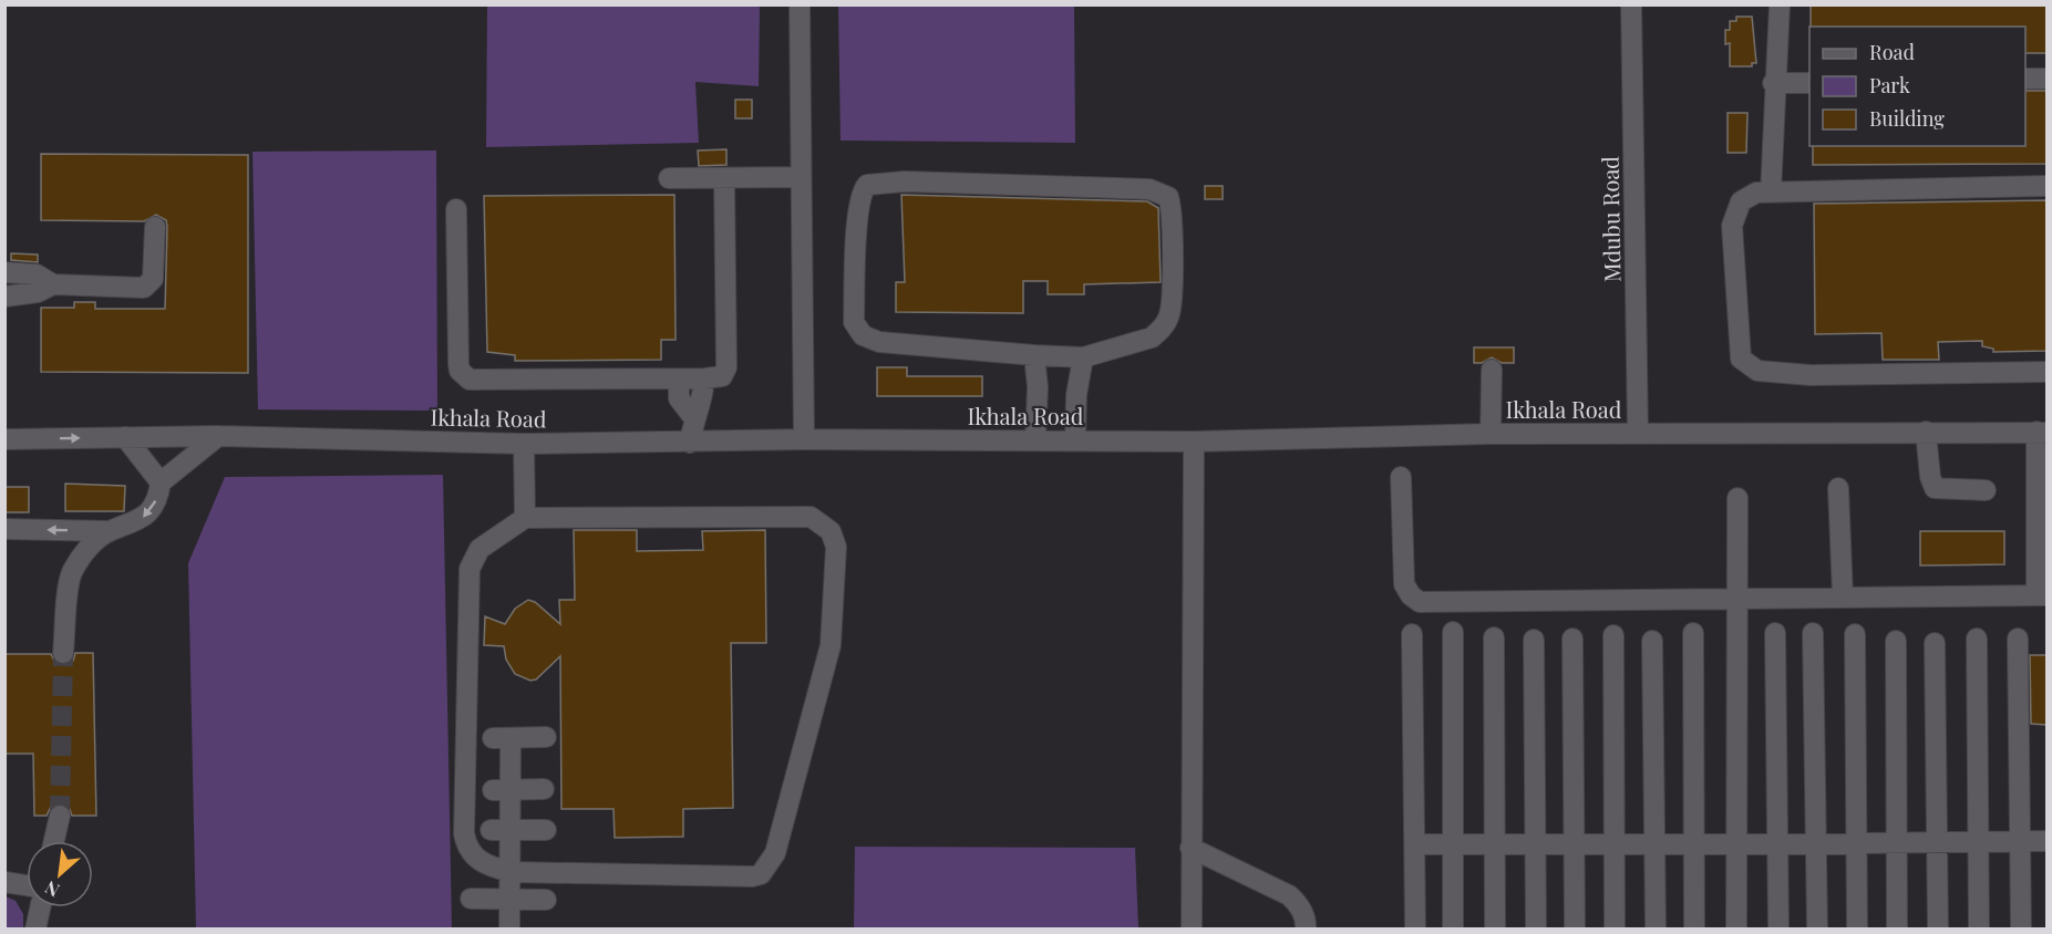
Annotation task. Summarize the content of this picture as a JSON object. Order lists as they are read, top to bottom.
{
  "streets": {
    "lane": ["Mdubu Road", "Ikhala Road"]
  },
  "crossings": [
    ["Mdubu Road", "Ikhala Road"]
  ],
  "legend": ["Road", "Park", "Building"],
  "north": "bottom left"
}
